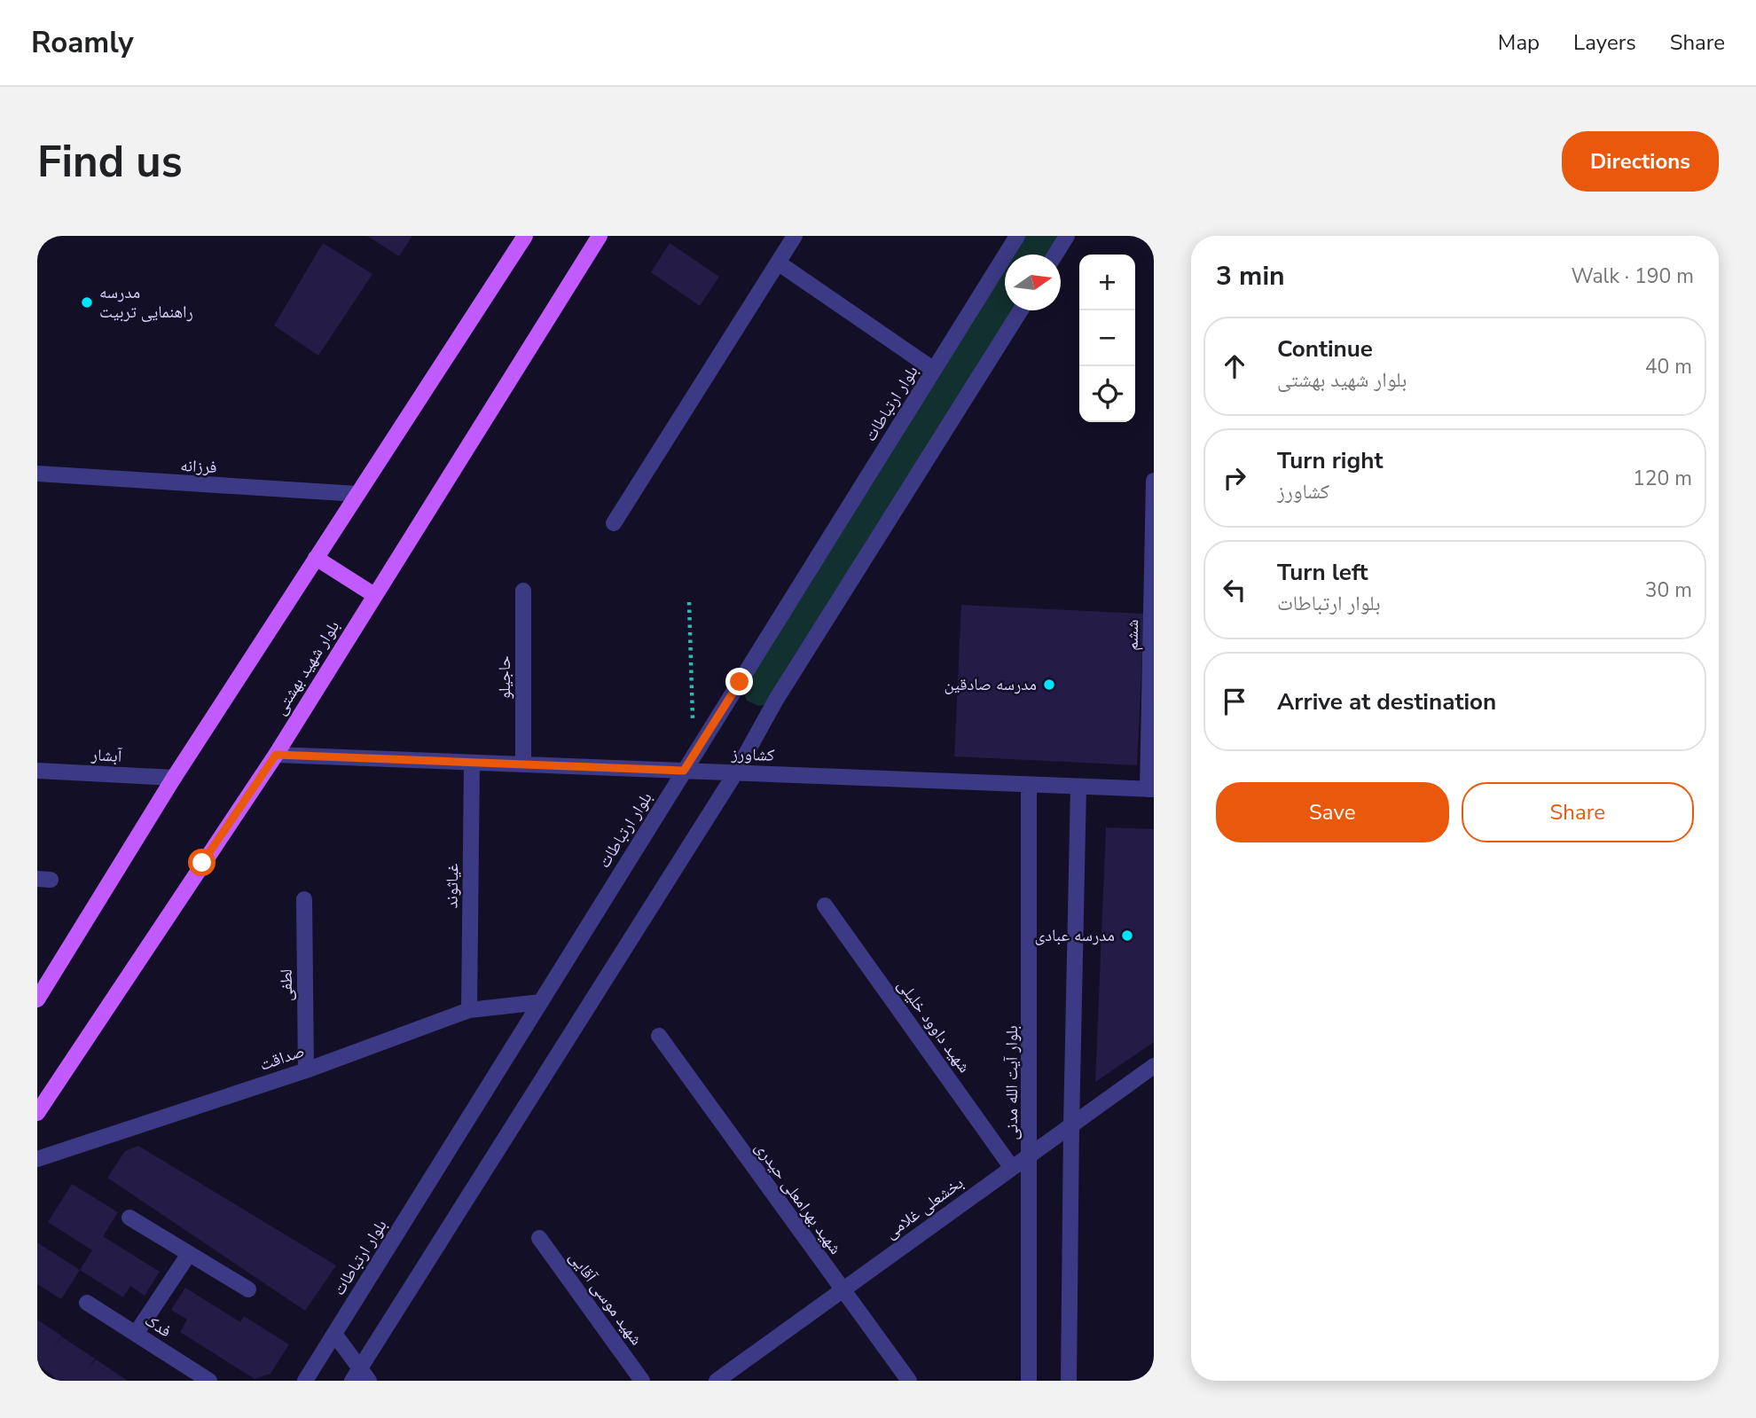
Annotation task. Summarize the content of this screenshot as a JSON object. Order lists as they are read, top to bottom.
{
  "streets": {
    "main road": ["بلوار شهید بهشتی"],
    "street": [
      "بلوار ارتباطات",
      "فرزانه",
      "ششم",
      "حاجیلو",
      "کشاورز",
      "آبشار",
      "غیاثوند",
      "لطفی",
      "شهید داوود خلیلی",
      "صداقت",
      "بلوار آیت الله مدنی",
      "شهید بهرامعلی حیدری",
      "بخشعلی غلامی",
      "شهید موسی آقایی",
      "فدک"
    ]
  },
  "crossings": [
    ["بلوار ارتباطات", "کشاورز"],
    ["بلوار ارتباطات", "صداقت"],
    ["ششم", "کشاورز"],
    ["بلوار شهید بهشتی", "کشاورز"],
    ["حاجیلو", "کشاورز"],
    ["کشاورز", "غیاثوند"],
    ["کشاورز", "بلوار آیت الله مدنی"],
    ["غیاثوند", "صداقت"],
    ["لطفی", "صداقت"],
    ["شهید داوود خلیلی", "بخشعلی غلامی"],
    ["بلوار آیت الله مدنی", "بخشعلی غلامی"],
    ["شهید بهرامعلی حیدری", "بخشعلی غلامی"]
  ],
  "places": ["مدرسه راهنمایی تربیت", "مدرسه صادقین", "مدرسه عبادی"],
  "north": "right",
  "page": {
    "header": "Roamly",
    "nav": ["Map", "Layers", "Share"],
    "buttons": [
      "Directions",
      ["Save", "Share"]
    ],
    "title": "Find us",
    "heading": ["3 min", "Walk · 190 m"],
    "map_buttons": ["+", "−"],
    "list": [
      ["Continue", "بلوار شهید بهشتی", "40 m"],
      ["Turn right", "کشاورز", "120 m"],
      ["Turn left", "بلوار ارتباطات", "30 m"],
      "Arrive at destination"
    ]
  }
}
